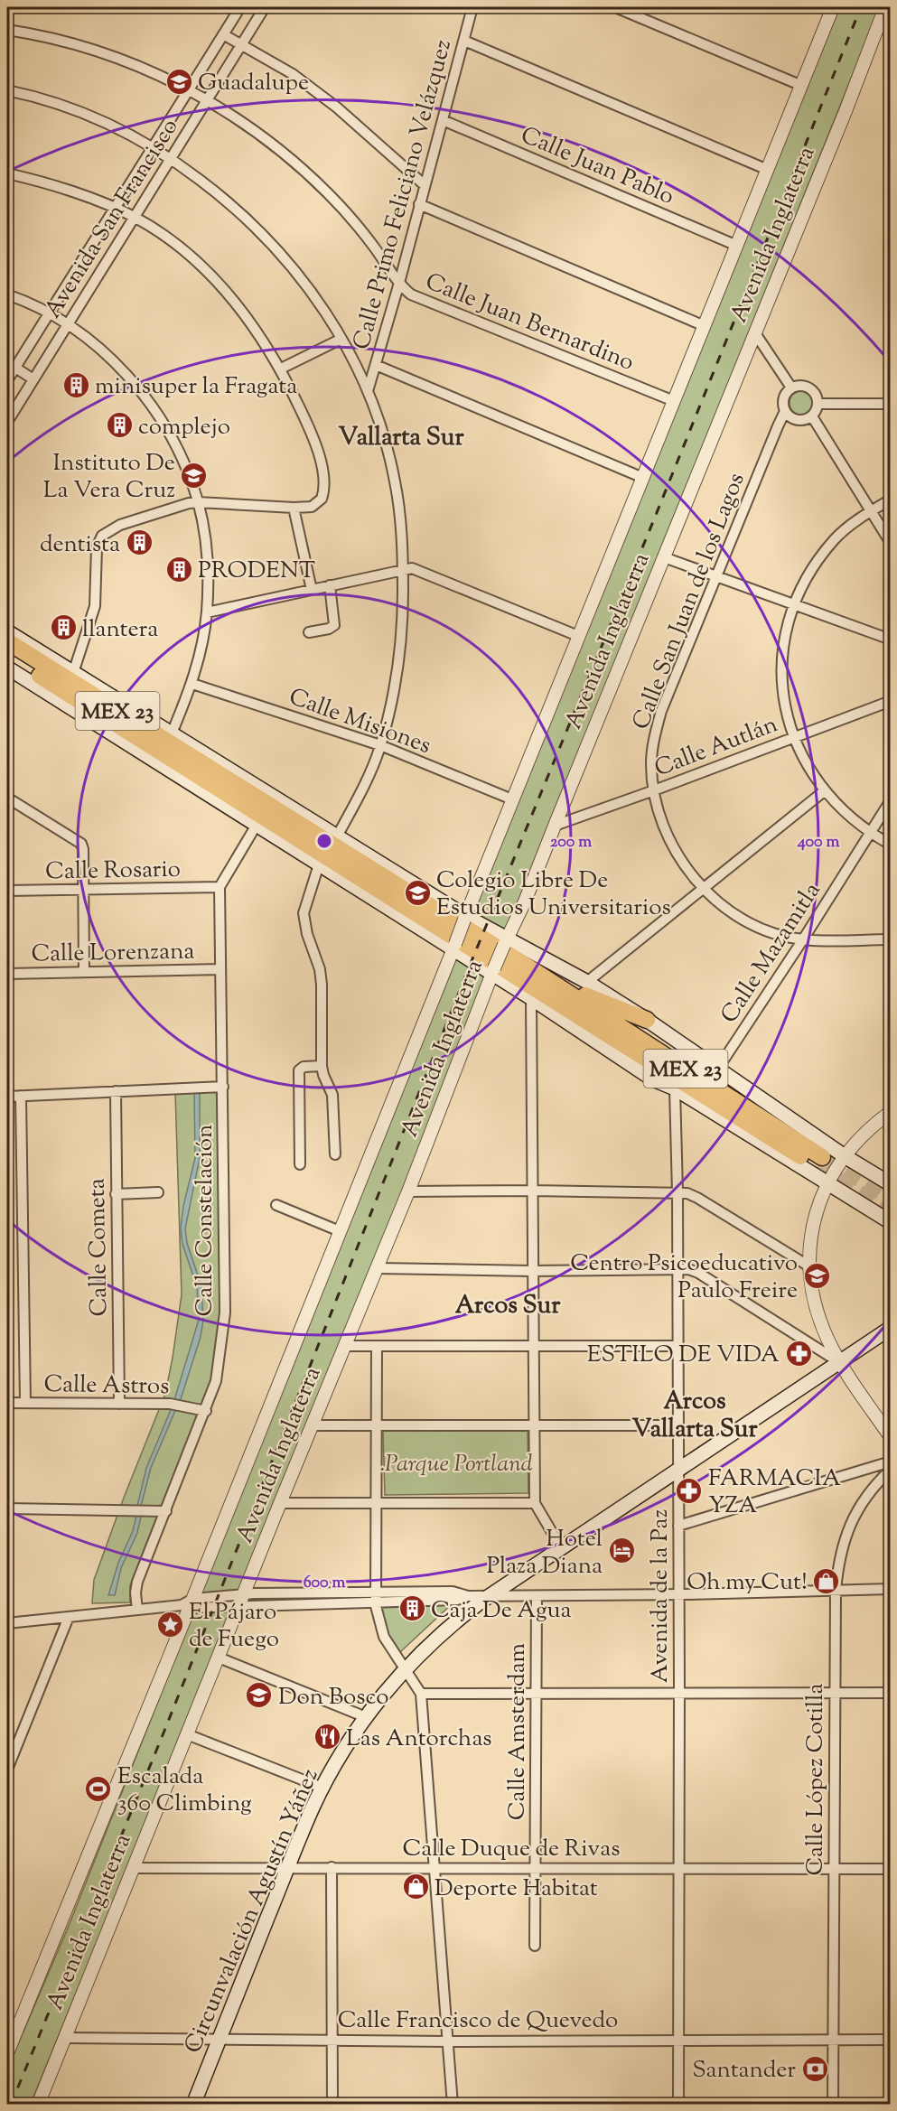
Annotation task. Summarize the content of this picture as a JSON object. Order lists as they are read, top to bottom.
{
  "streets": {
    "main road": ["MEX 23", "Circunvalación Agustín Yáñez"],
    "street": [
      "Calle Juan Pablo",
      "Calle Primo Feliciano Velázquez",
      "Avenida San Francisco",
      "Avenida Inglaterra",
      "Calle Juan Bernardino",
      "Calle San Juan de los Lagos",
      "Calle Misiones",
      "Calle Autlán",
      "Calle Rosario",
      "Calle Lorenzana",
      "Calle Mazamitla",
      "Calle Constelación",
      "Calle Cometa",
      "Calle Astros",
      "Avenida de la Paz",
      "Calle Amsterdam",
      "Calle López Cotilla",
      "Calle Duque de Rivas",
      "Calle Francisco de Quevedo"
    ]
  },
  "crossings": [
    ["Calle Juan Pablo", "Calle Primo Feliciano Velázquez"],
    ["Calle Juan Pablo", "Avenida Inglaterra"],
    ["Calle Primo Feliciano Velázquez", "Calle Juan Bernardino"],
    ["Avenida San Francisco", "Calle Juan Bernardino"],
    ["Avenida Inglaterra", "Calle Juan Bernardino"],
    ["Avenida Inglaterra", "Calle Misiones"],
    ["Avenida Inglaterra", "Calle Autlán"],
    ["Avenida Inglaterra", "Calle Duque de Rivas"],
    ["Avenida Inglaterra", "Calle Francisco de Quevedo"],
    ["Calle San Juan de los Lagos", "Calle Autlán"],
    ["Calle San Juan de los Lagos", "Calle Mazamitla"],
    ["Calle Rosario", "Calle Constelación"],
    ["Calle Lorenzana", "Calle Constelación"],
    ["Calle Constelación", "Calle Astros"],
    ["Calle Cometa", "Calle Astros"],
    ["Avenida de la Paz", "Calle Duque de Rivas"],
    ["Avenida de la Paz", "Circunvalación Agustín Yáñez"],
    ["Avenida de la Paz", "Calle Francisco de Quevedo"],
    ["Calle Amsterdam", "Calle Duque de Rivas"],
    ["Calle López Cotilla", "Calle Duque de Rivas"],
    ["Calle López Cotilla", "Calle Francisco de Quevedo"],
    ["Calle Duque de Rivas", "Circunvalación Agustín Yáñez"],
    ["Circunvalación Agustín Yáñez", "Calle Francisco de Quevedo"]
  ],
  "districts": ["Vallarta Sur", "Arcos Sur", "Arcos Vallarta Sur"],
  "parks": [".Parque Portland"],
  "places": {
    "school or university": [
      "Guadalupe",
      "Instituto De La Vera Cruz",
      "Colegio Libre De Estudios Universitarios",
      "Centro Psicoeducativo Paulo Freire",
      "Don Bosco"
    ],
    "building": [
      "minisuper la Fragata",
      "complejo",
      "dentista",
      "PRODENT",
      "llantera",
      "Caja De Agua"
    ],
    "pharmacy": ["ESTILO DE VIDA", "FARMACIA YZA"],
    "hotel": ["Hotel Plaza Diana"],
    "shop": ["Oh my Cut!", "Deporte Habitat"],
    "place": ["El Pájaro de Fuego"],
    "restaurant": ["Las Antorchas"],
    "sports": ["Escalada 360 Climbing"],
    "bank": ["Santander"]
  },
  "rings": ["200 m", "400 m", "600 m"]
}
